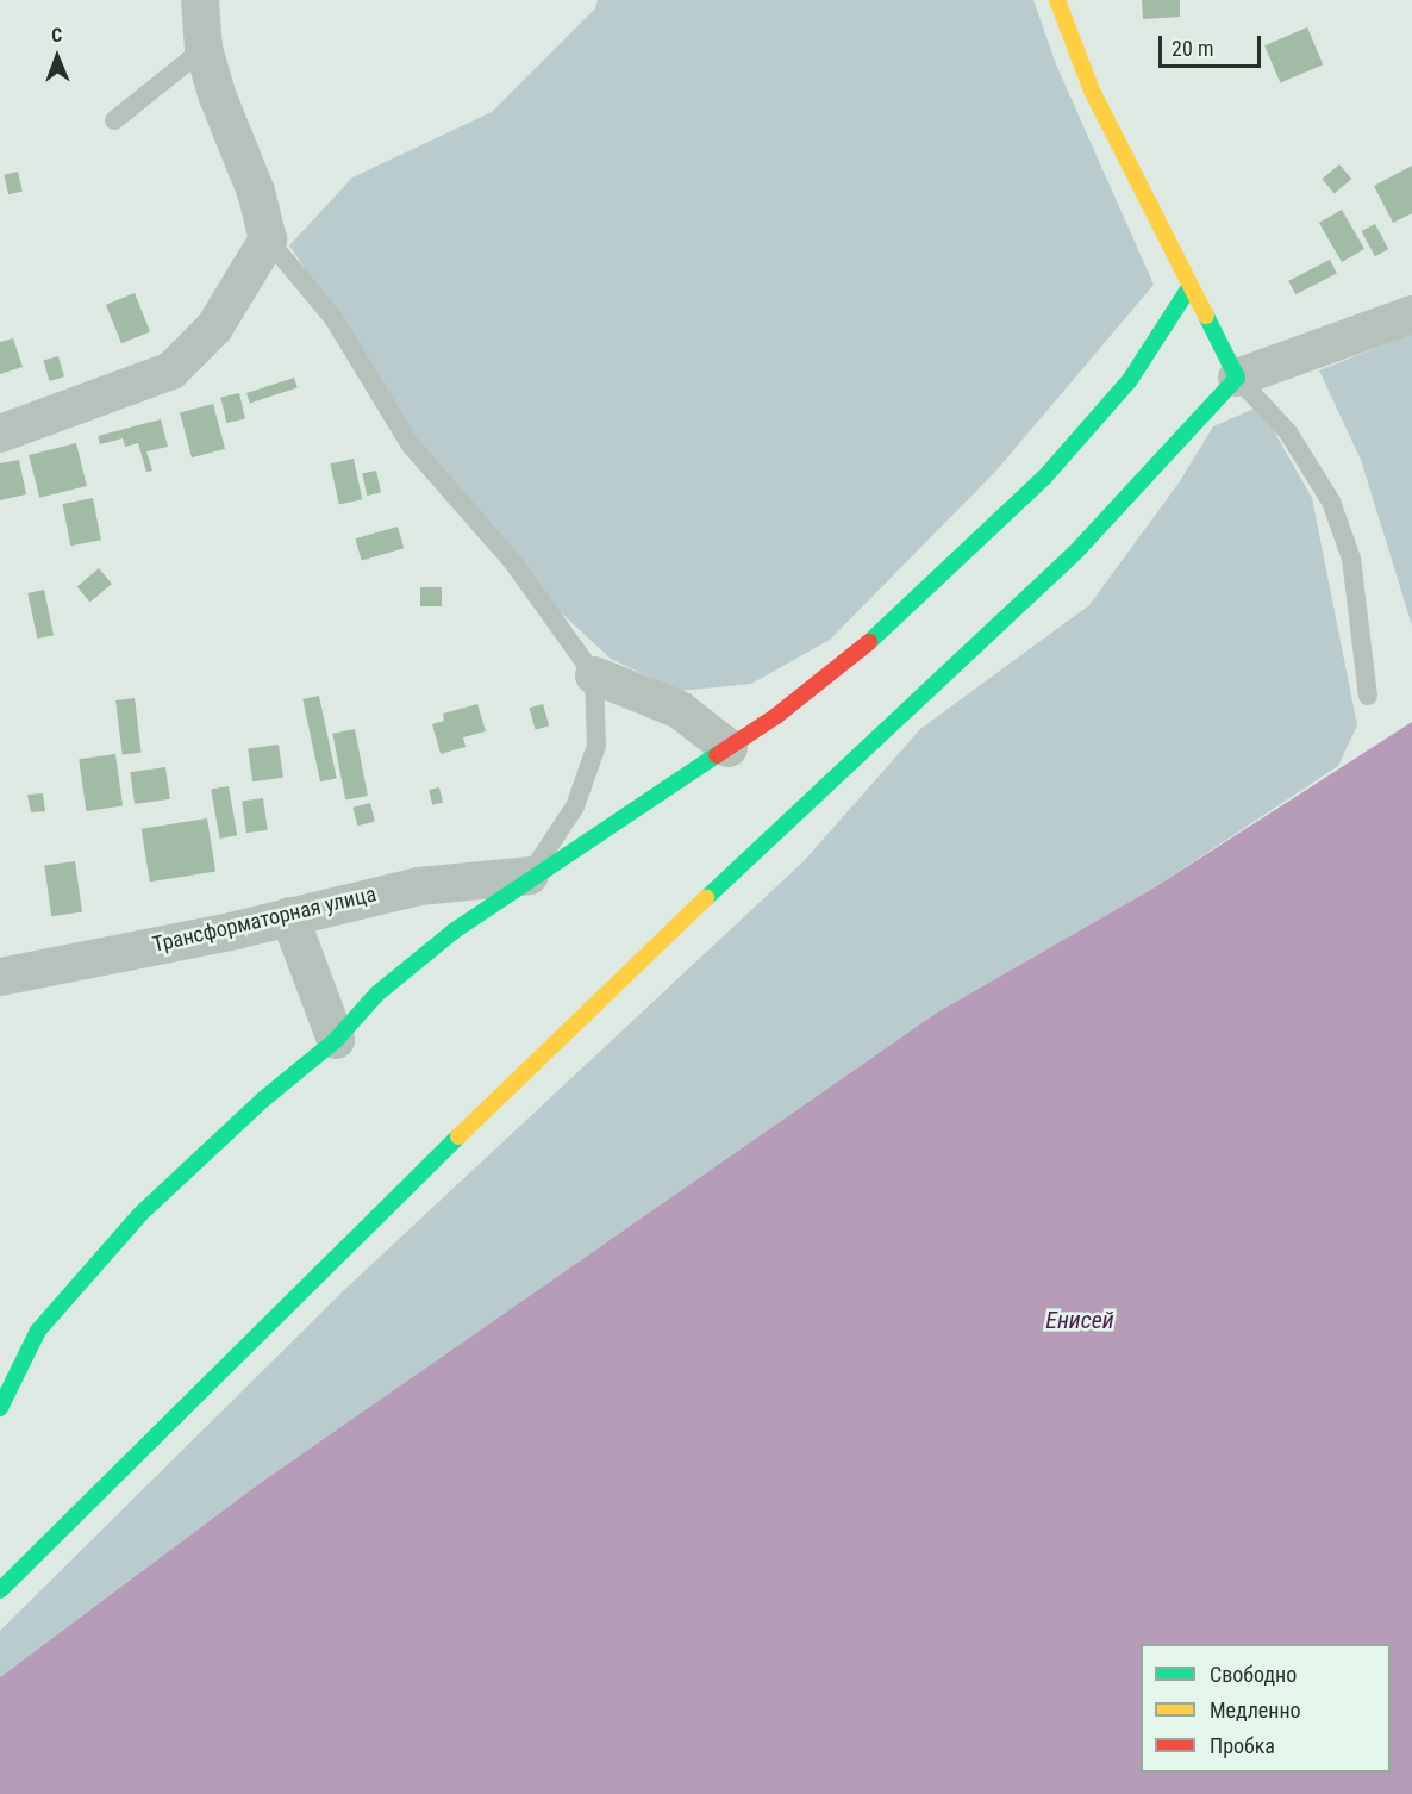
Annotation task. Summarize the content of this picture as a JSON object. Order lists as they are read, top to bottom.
{
  "streets": {
    "street": ["Трансформаторная улица"]
  },
  "water": ["Енисей"],
  "legend": ["Свободно", "Медленно", "Пробка"],
  "scale_bar": "20 m",
  "north": "top"
}
